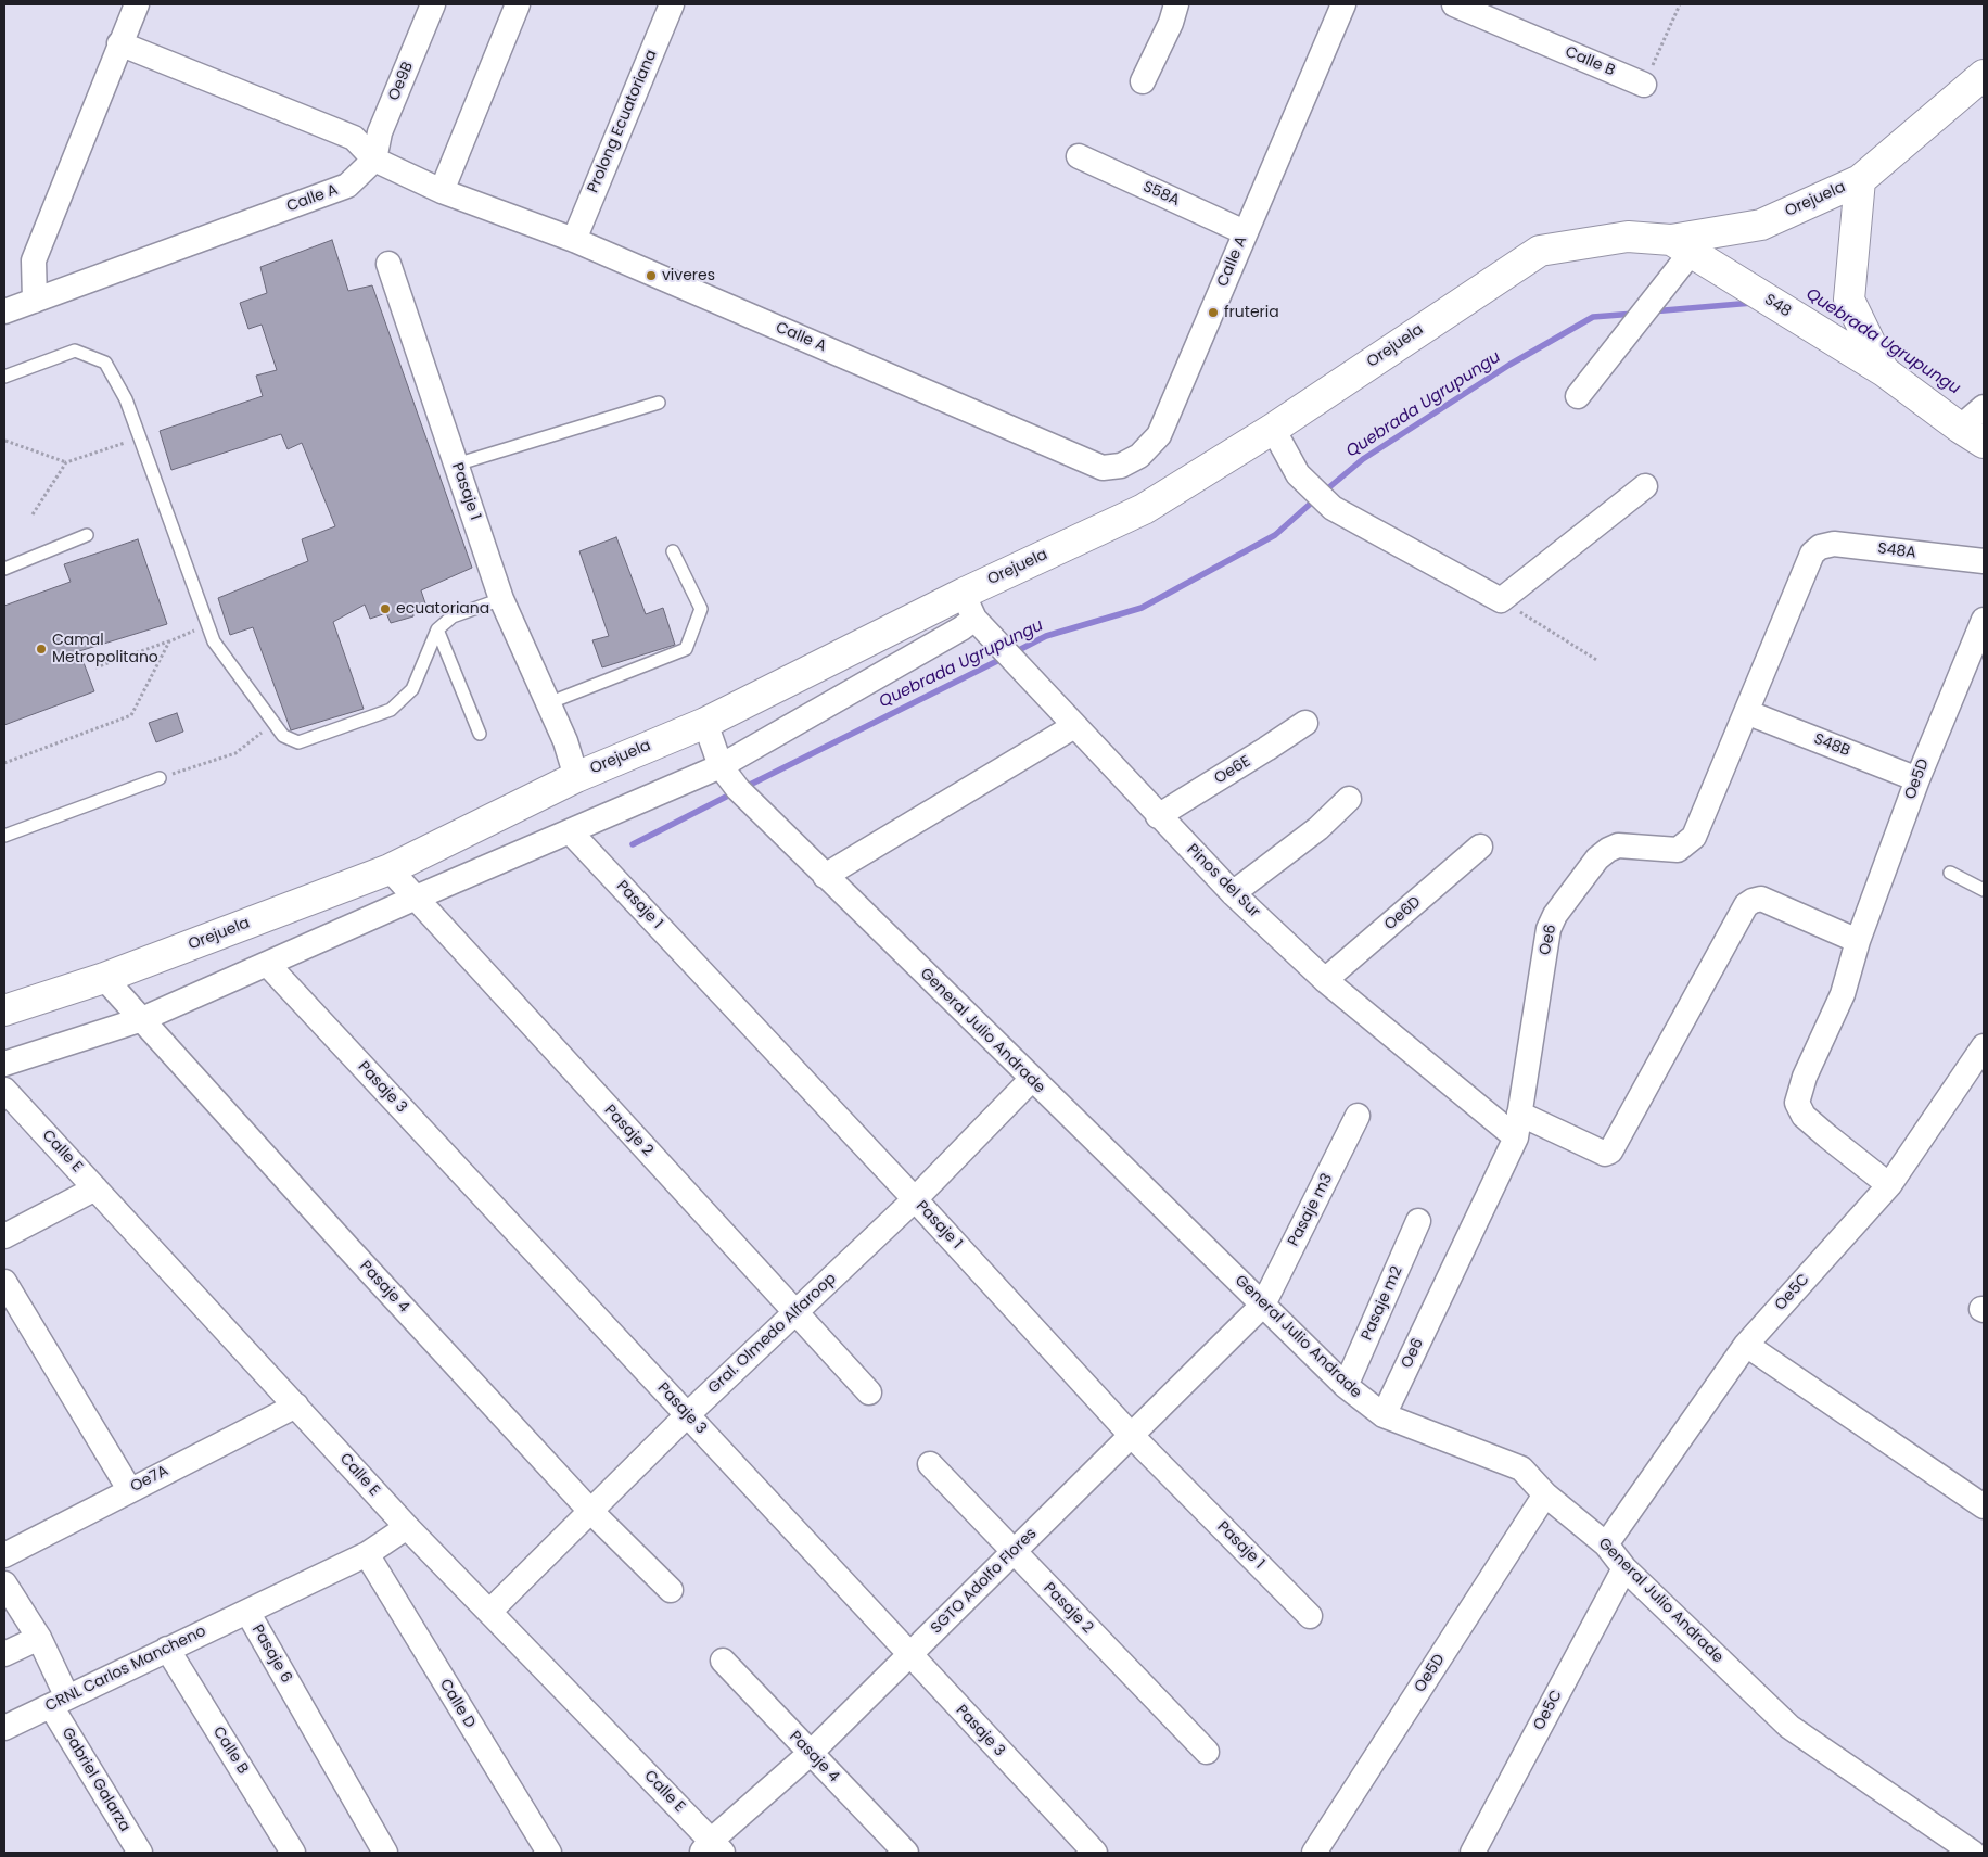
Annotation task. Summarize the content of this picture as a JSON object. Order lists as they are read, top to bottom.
{
  "streets": {
    "street": [
      "Calle B",
      "Oe9B",
      "Prolong Ecuatoriana",
      "S58A",
      "Calle A",
      "Orejuela",
      "S48",
      "Pasaje 1",
      "S48A",
      "S48B",
      "Oe6E",
      "Oe5D",
      "Pinos del Sur",
      "Oe6D",
      "Oe6",
      "General Julio Andrade",
      "Pasaje 3",
      "Pasaje 2",
      "Calle E",
      "Pasaje m3",
      "Pasaje 4",
      "Oe5C",
      "Pasaje m2",
      "Gral. Olmedo Alfaroop",
      "Oe7A",
      "SGTO Adolfo Flores",
      "Pasaje 6",
      "CRNL Carlos Mancheno",
      "Calle D",
      "Gabriel Galarza"
    ]
  },
  "crossings": [
    ["Calle B", "CRNL Carlos Mancheno"],
    ["Oe9B", "Calle A"],
    ["Prolong Ecuatoriana", "Calle A"],
    ["S58A", "Calle A"],
    ["Orejuela", "S48"],
    ["Orejuela", "Pasaje 1"],
    ["Orejuela", "Pinos del Sur"],
    ["Orejuela", "General Julio Andrade"],
    ["Orejuela", "Pasaje 2"],
    ["Orejuela", "Pasaje 4"],
    ["Pasaje 1", "Gral. Olmedo Alfaroop"],
    ["Pasaje 1", "SGTO Adolfo Flores"],
    ["S48A", "Oe6"],
    ["S48B", "Oe5D"],
    ["S48B", "Oe6"],
    ["Oe6E", "Pinos del Sur"],
    ["Oe5D", "Pinos del Sur"],
    ["Oe5D", "General Julio Andrade"],
    ["Oe5D", "Oe5C"],
    ["Pinos del Sur", "Oe6D"],
    ["Pinos del Sur", "Oe6"],
    ["Oe6", "General Julio Andrade"],
    ["General Julio Andrade", "Pasaje m3"],
    ["General Julio Andrade", "Oe5C"],
    ["General Julio Andrade", "Pasaje m2"],
    ["General Julio Andrade", "Gral. Olmedo Alfaroop"],
    ["General Julio Andrade", "SGTO Adolfo Flores"],
    ["Pasaje 3", "Gral. Olmedo Alfaroop"],
    ["Pasaje 3", "SGTO Adolfo Flores"],
    ["Pasaje 2", "Gral. Olmedo Alfaroop"],
    ["Pasaje 2", "SGTO Adolfo Flores"],
    ["Calle E", "Gral. Olmedo Alfaroop"],
    ["Calle E", "Oe7A"],
    ["Calle E", "SGTO Adolfo Flores"],
    ["Calle E", "Pasaje 6"],
    ["Pasaje m3", "SGTO Adolfo Flores"],
    ["Pasaje 4", "Gral. Olmedo Alfaroop"],
    ["Pasaje 4", "SGTO Adolfo Flores"],
    ["Pasaje 6", "CRNL Carlos Mancheno"],
    ["Pasaje 6", "Calle D"],
    ["CRNL Carlos Mancheno", "Gabriel Galarza"]
  ],
  "water": ["Quebrada Ugrupungu"],
  "places": [
    "viveres",
    "fruteria",
    "ecuatoriana",
    "Camal Metropolitano"
  ]
}
